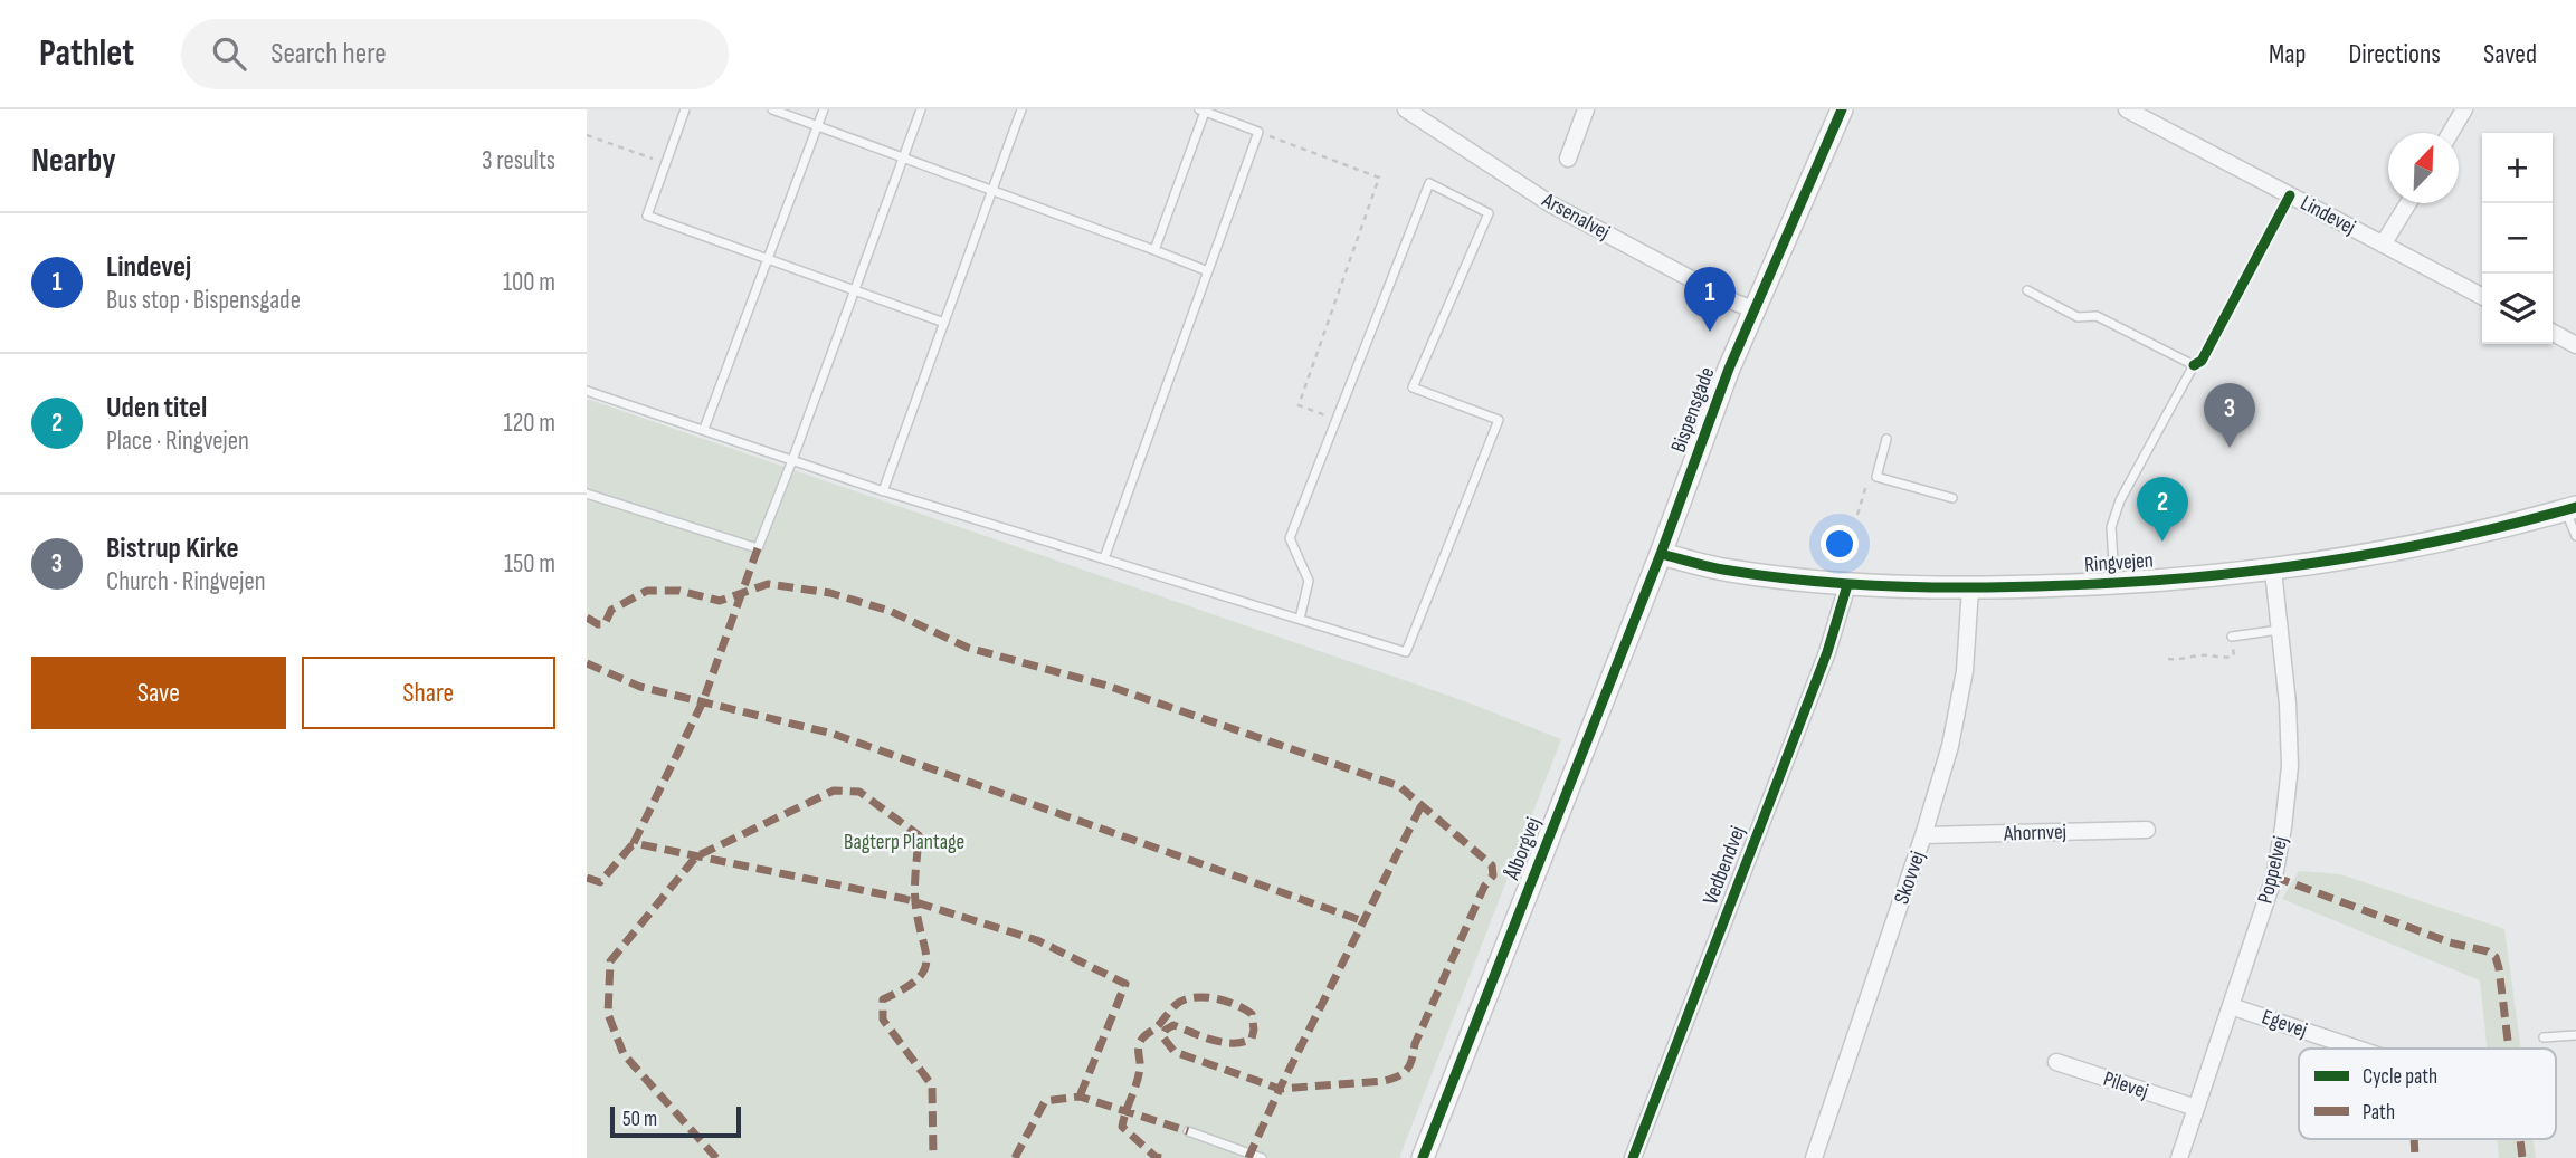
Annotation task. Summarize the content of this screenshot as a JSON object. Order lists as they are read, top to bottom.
{
  "streets": {
    "main road": ["Bispensgade", "Ringvejen", "Ålborgvej"],
    "street": [
      "Lindevej",
      "Arsenalvej",
      "Ahornvej",
      "Vedbendvej",
      "Poppelvej",
      "Skovvej",
      "Egevej",
      "Pilevej"
    ]
  },
  "crossings": [
    ["Arsenalvej", "Bispensgade"],
    ["Bispensgade", "Ringvejen"],
    ["Bispensgade", "Ålborgvej"],
    ["Ringvejen", "Ålborgvej"],
    ["Ringvejen", "Vedbendvej"],
    ["Ringvejen", "Poppelvej"],
    ["Ringvejen", "Skovvej"],
    ["Ahornvej", "Skovvej"],
    ["Poppelvej", "Egevej"],
    ["Poppelvej", "Pilevej"]
  ],
  "parks": ["Bagterp Plantage"],
  "legend": ["Cycle path", "Path"],
  "scale_bar": "50 m",
  "north": "top right",
  "page": {
    "header": "Pathlet",
    "search": "Search here",
    "nav": ["Map", "Directions", "Saved"],
    "heading": ["Nearby", "3 results"],
    "map_buttons": ["+", "−"],
    "list": [
      {
        "mark": "1",
        "name": "Lindevej",
        "note": "Bus stop · Bispensgade",
        "value": "100 m"
      },
      {
        "mark": "2",
        "name": "Uden titel",
        "note": "Place · Ringvejen",
        "value": "120 m"
      },
      {
        "mark": "3",
        "name": "Bistrup Kirke",
        "note": "Church · Ringvejen",
        "value": "150 m"
      }
    ],
    "pins": ["1", "3", "2"],
    "buttons": ["Save", "Share"],
    "scale": "50 m"
  }
}
